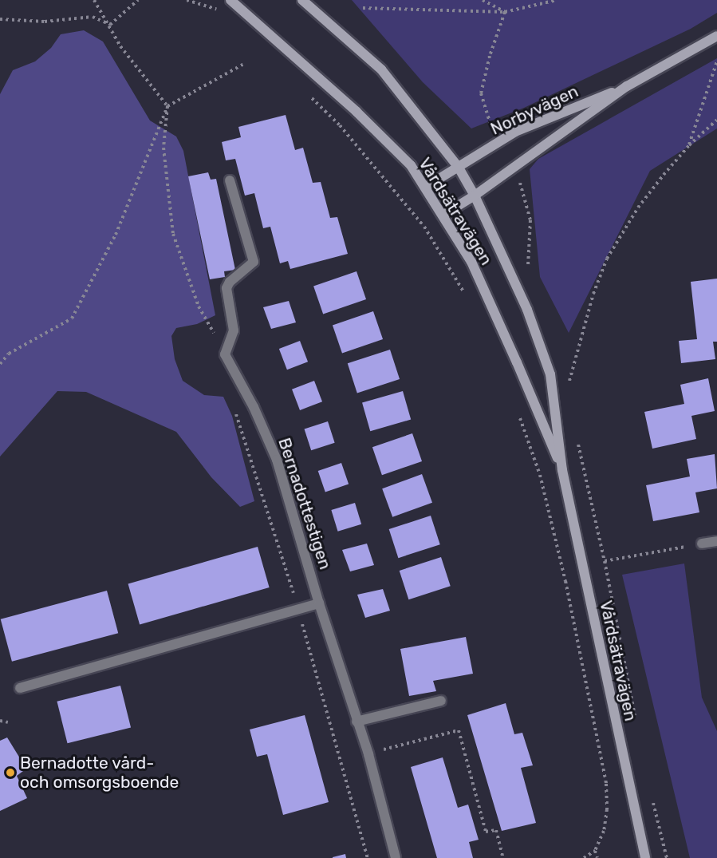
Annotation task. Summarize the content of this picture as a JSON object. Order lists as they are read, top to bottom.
{
  "streets": {
    "main road": ["Norbyvägen", "Vårdsätravägen"],
    "street": ["Bernadottestigen"]
  },
  "crossings": [
    ["Norbyvägen", "Vårdsätravägen"]
  ],
  "places": ["Bernadotte vård- och omsorgsboende"]
}
